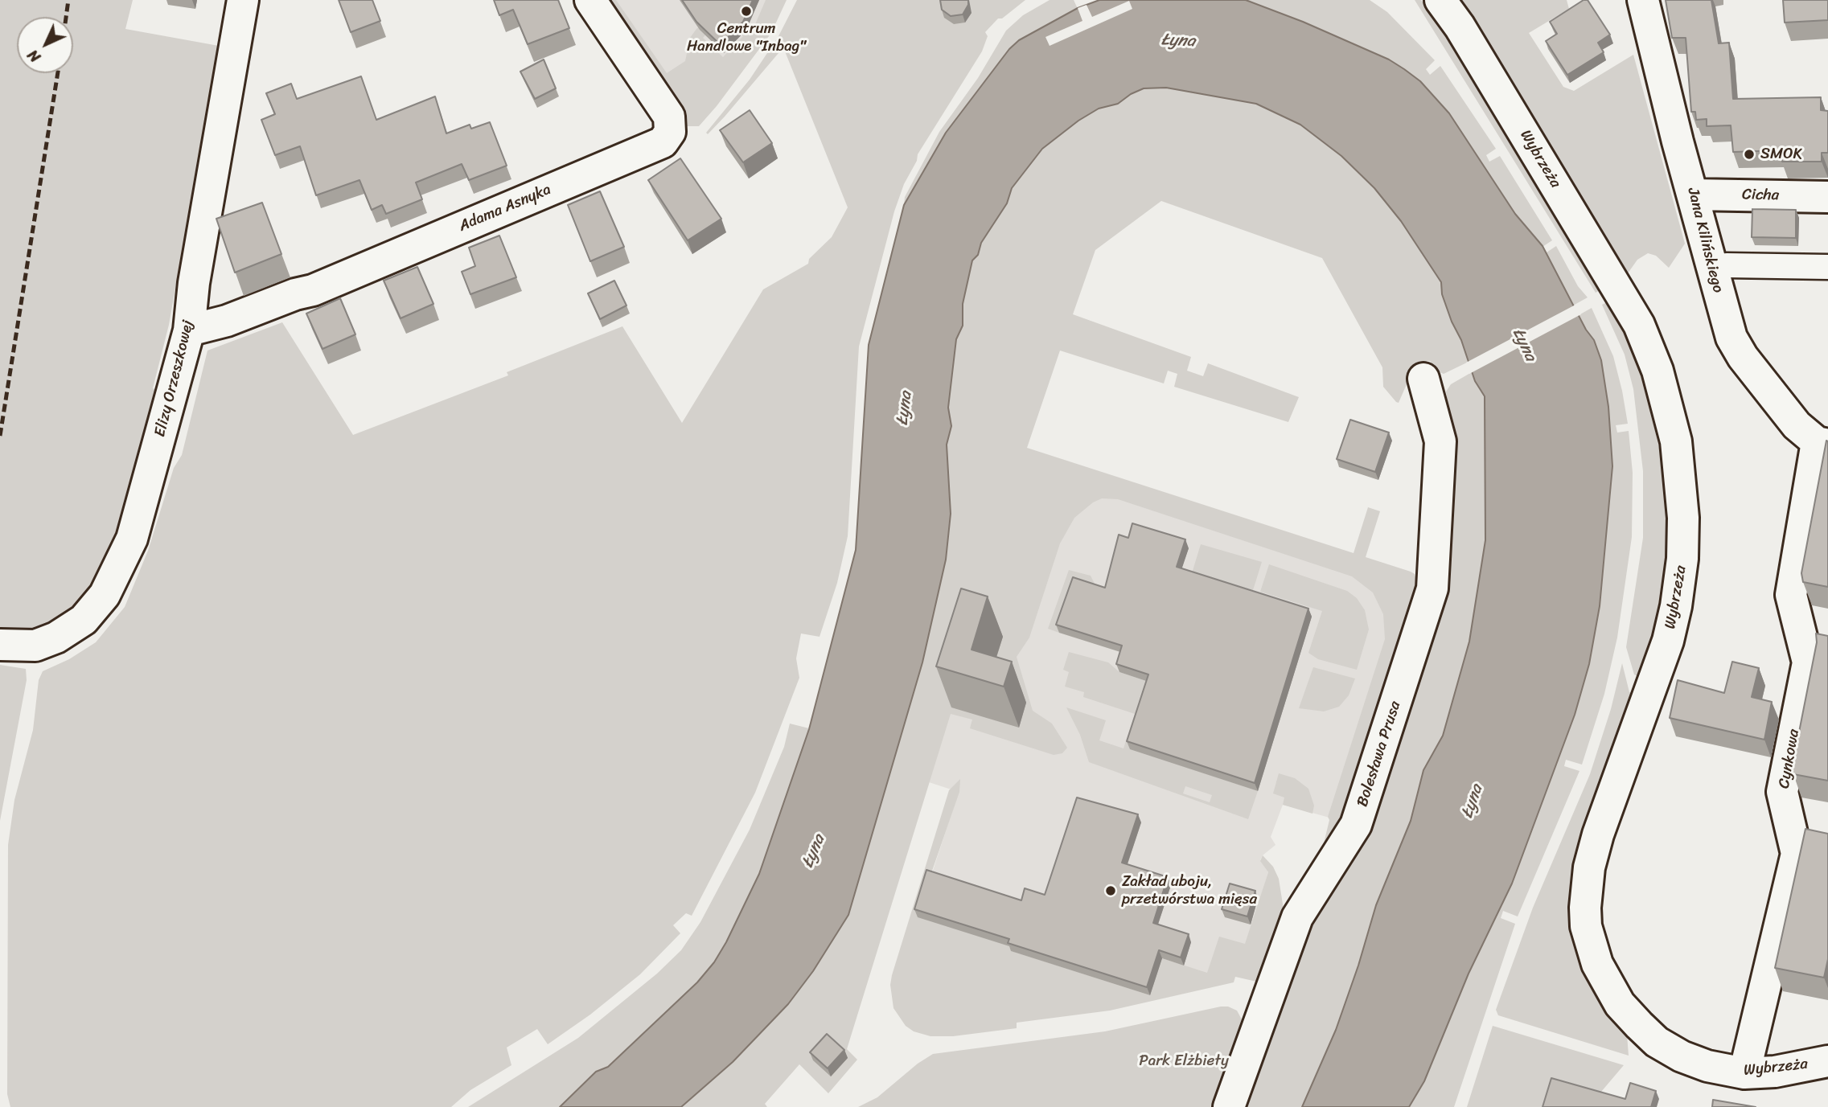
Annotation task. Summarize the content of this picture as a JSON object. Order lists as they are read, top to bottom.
{
  "streets": {
    "street": [
      "Wybrzeża",
      "Cicha",
      "Adama Asnyka",
      "Jana Kilińskiego",
      "Elizy Orzeszkowej",
      "Bolesława Prusa",
      "Cynkowa"
    ]
  },
  "crossings": [
    ["Wybrzeża", "Cynkowa"],
    ["Cicha", "Jana Kilińskiego"],
    ["Adama Asnyka", "Elizy Orzeszkowej"],
    ["Jana Kilińskiego", "Cynkowa"]
  ],
  "water": ["Łyna"],
  "parks": ["Park Elżbiety"],
  "places": ["Centrum Handlowe \"Inbag\"", "SMOK", "Zakład uboju, przetwórstwa mięsa"],
  "north": "bottom left"
}
